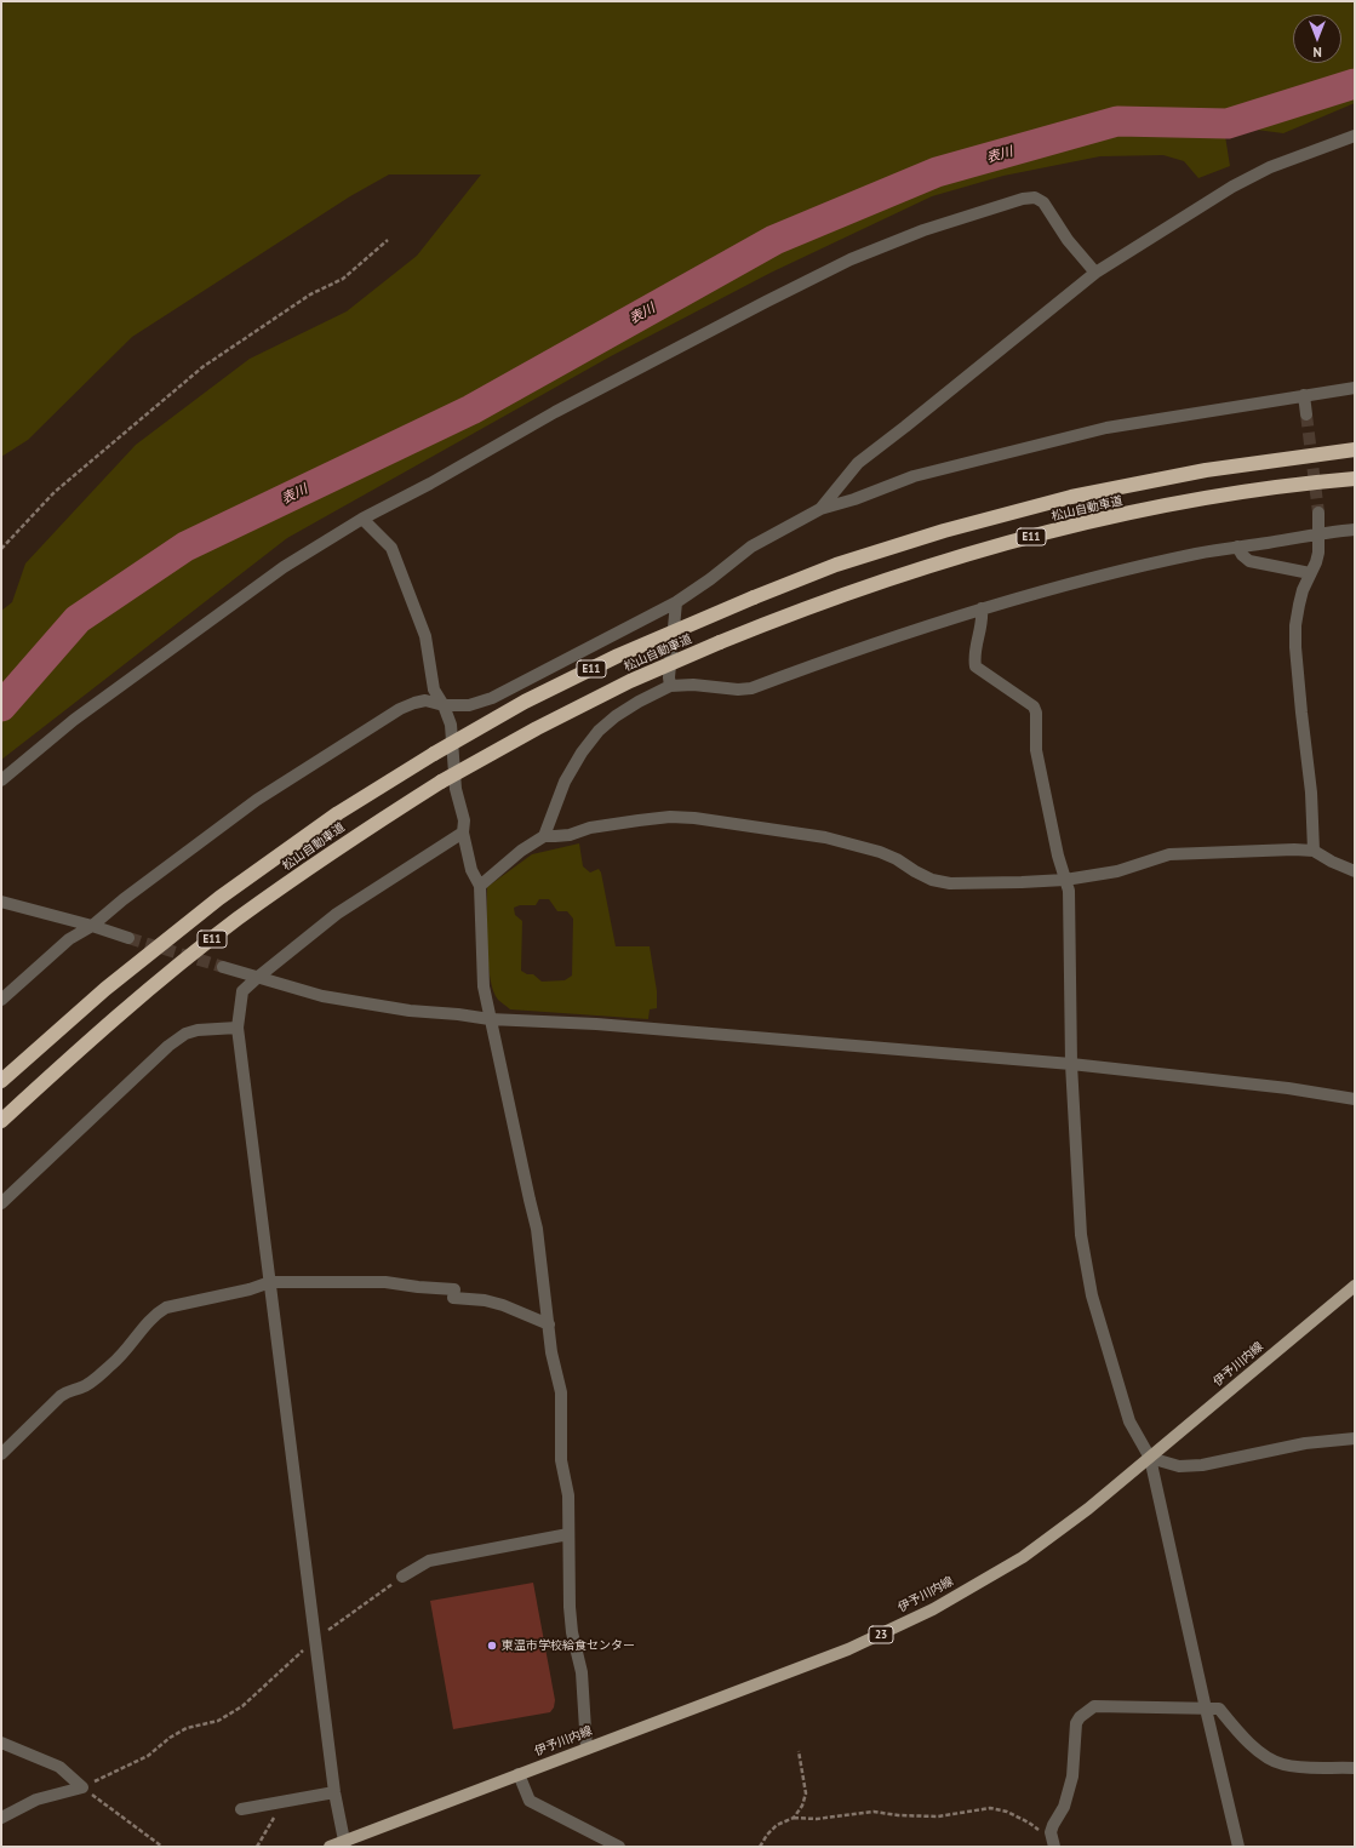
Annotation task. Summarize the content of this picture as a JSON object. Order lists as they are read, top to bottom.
{
  "streets": {
    "highway": ["松山自動車道", "E11"],
    "main road": ["伊予川内線", "23"]
  },
  "water": ["表川"],
  "places": ["東温市学校給食センター"],
  "north": "bottom"
}
